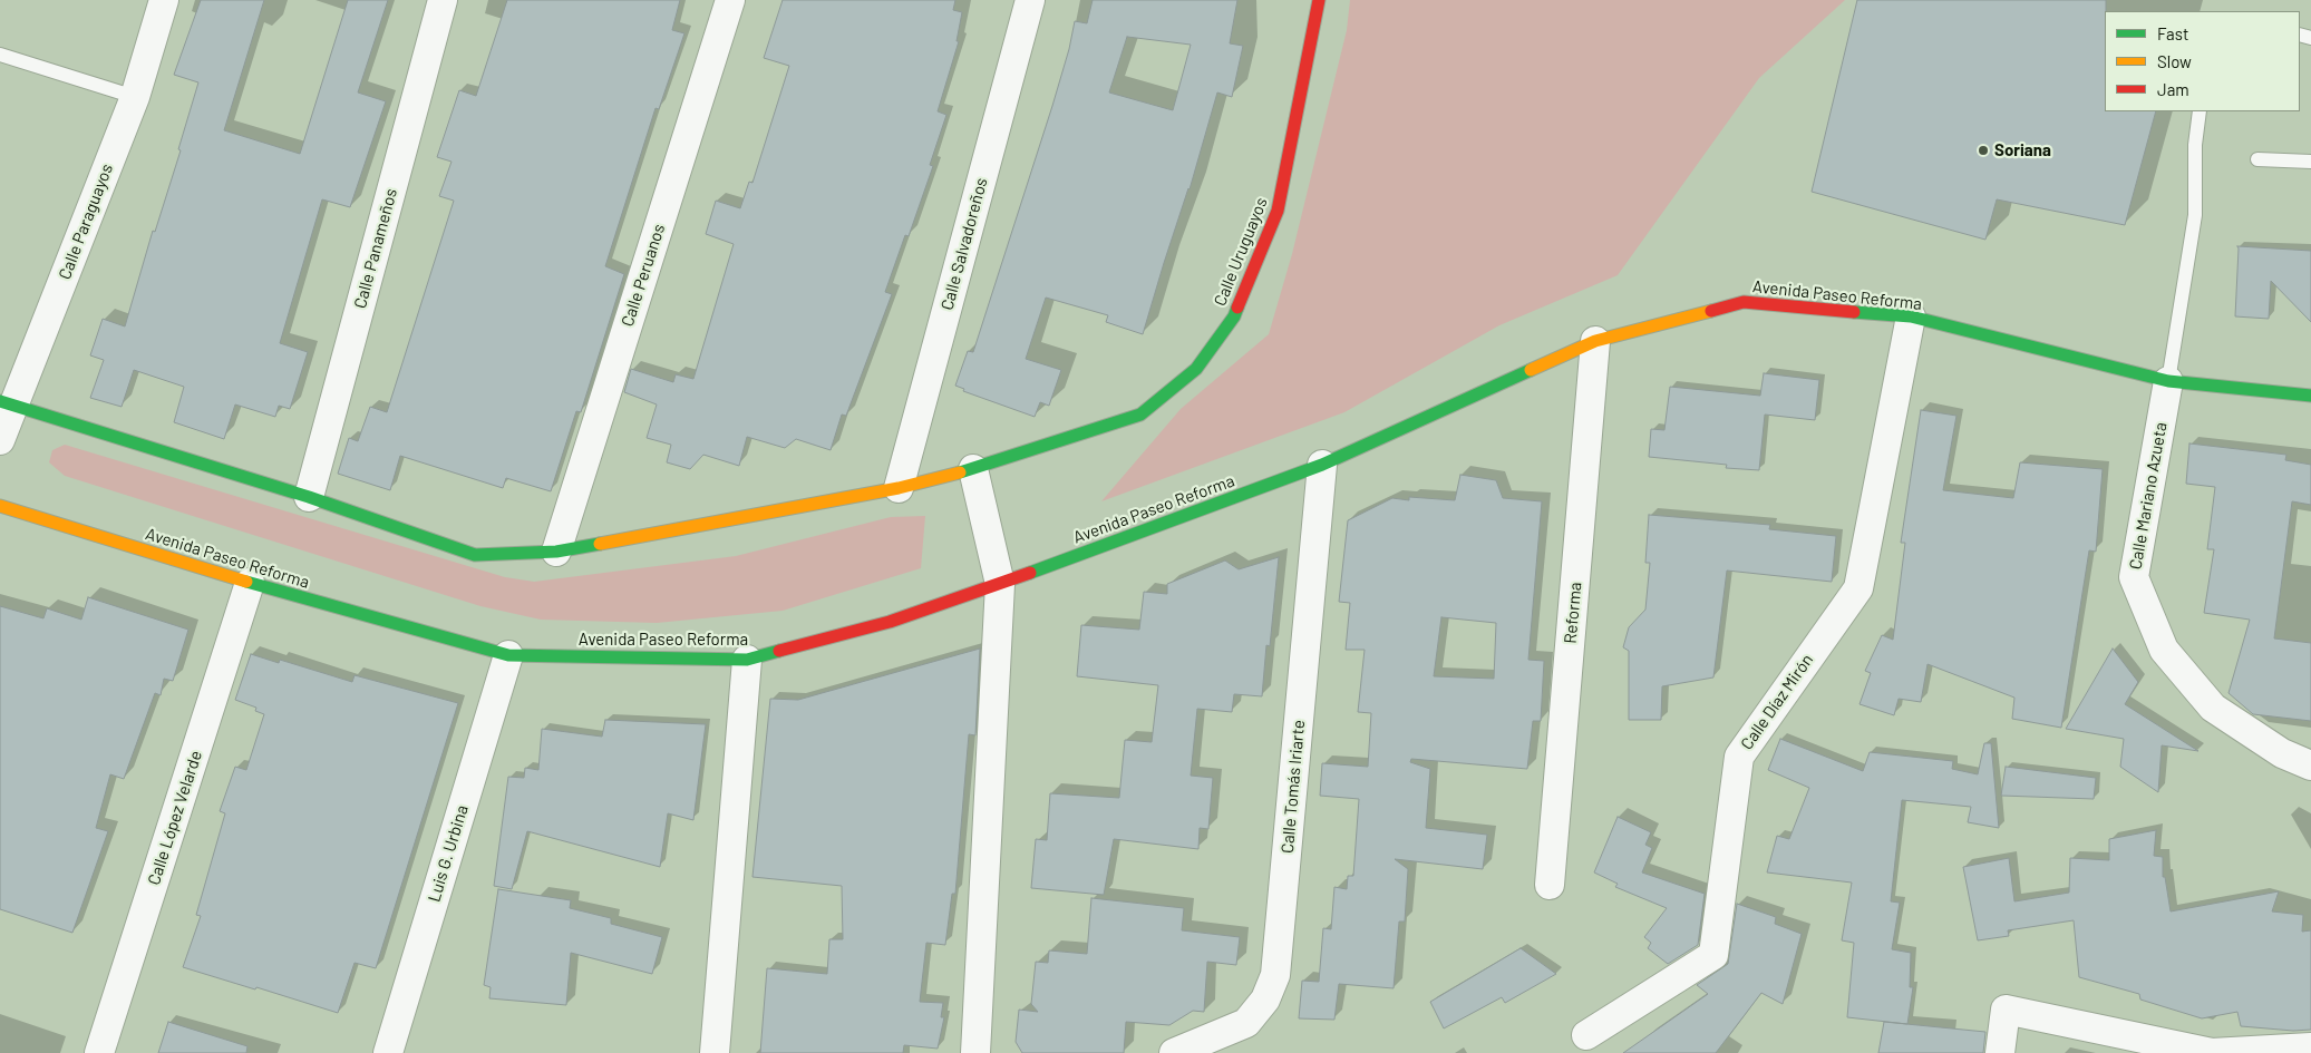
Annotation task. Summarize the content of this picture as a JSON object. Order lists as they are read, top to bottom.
{
  "streets": {
    "main road": ["Calle Uruguayos", "Avenida Paseo Reforma"],
    "street": [
      "Calle Paraguayos",
      "Calle Salvadoreños",
      "Calle Panameños",
      "Calle Peruanos",
      "Calle Mariano Azueta",
      "Reforma",
      "Calle Díaz Mirón",
      "Calle Tomás Iriarte",
      "Calle López Velarde",
      "Luis G. Urbina"
    ]
  },
  "crossings": [
    ["Avenida Paseo Reforma", "Calle Mariano Azueta"],
    ["Avenida Paseo Reforma", "Reforma"],
    ["Avenida Paseo Reforma", "Calle Díaz Mirón"],
    ["Avenida Paseo Reforma", "Calle Tomás Iriarte"],
    ["Avenida Paseo Reforma", "Calle López Velarde"],
    ["Avenida Paseo Reforma", "Luis G. Urbina"]
  ],
  "places": ["Soriana"],
  "legend": ["Fast", "Slow", "Jam"]
}
